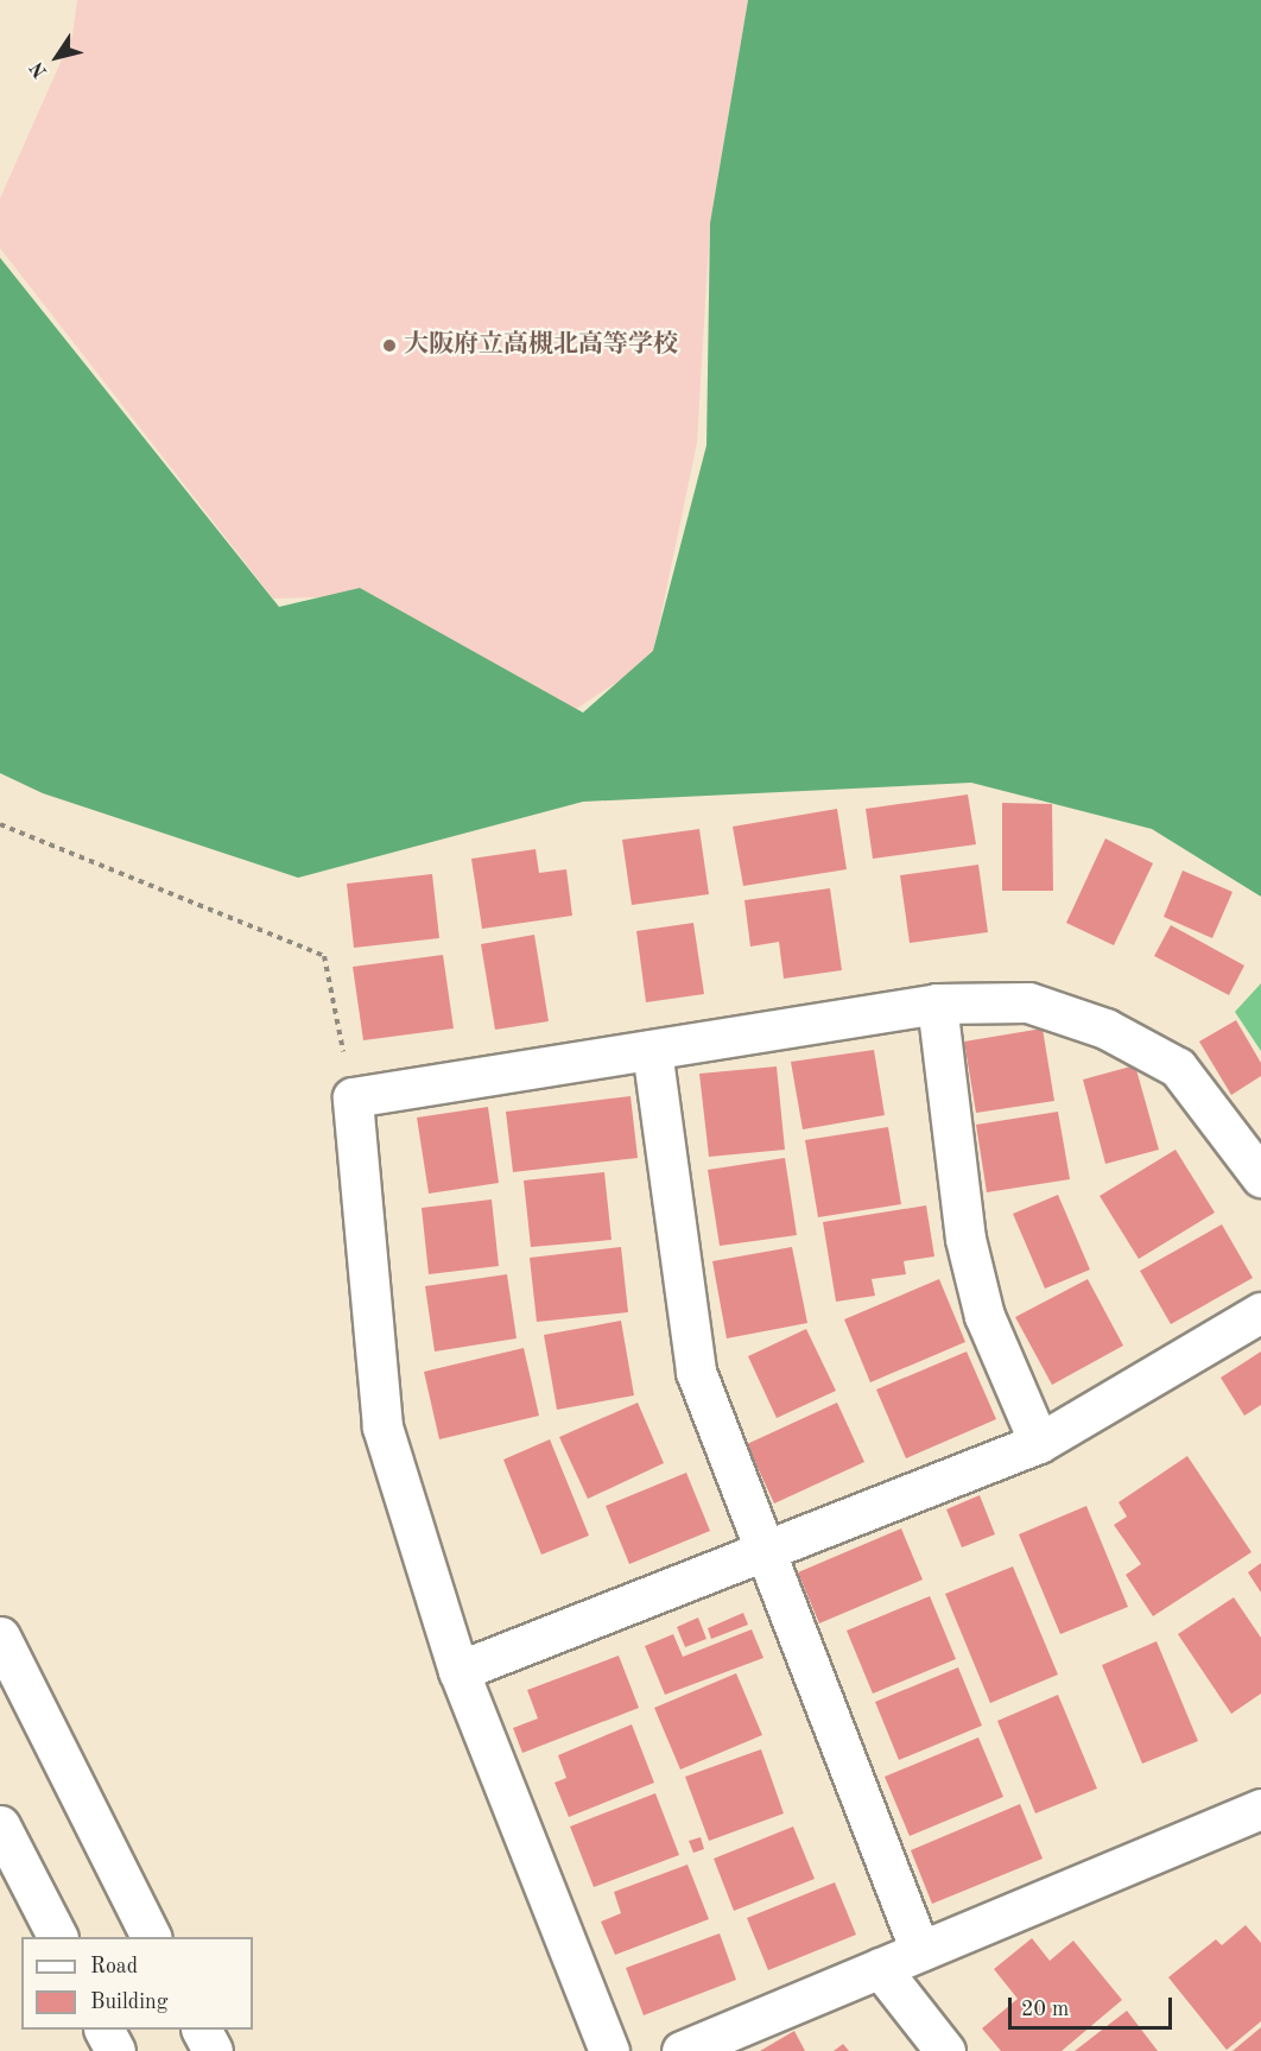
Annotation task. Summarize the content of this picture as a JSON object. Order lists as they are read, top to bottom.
{
  "places": ["大阪府立高槻北高等学校"],
  "legend": ["Road", "Building"],
  "scale_bar": "20 m",
  "north": "bottom left"
}
